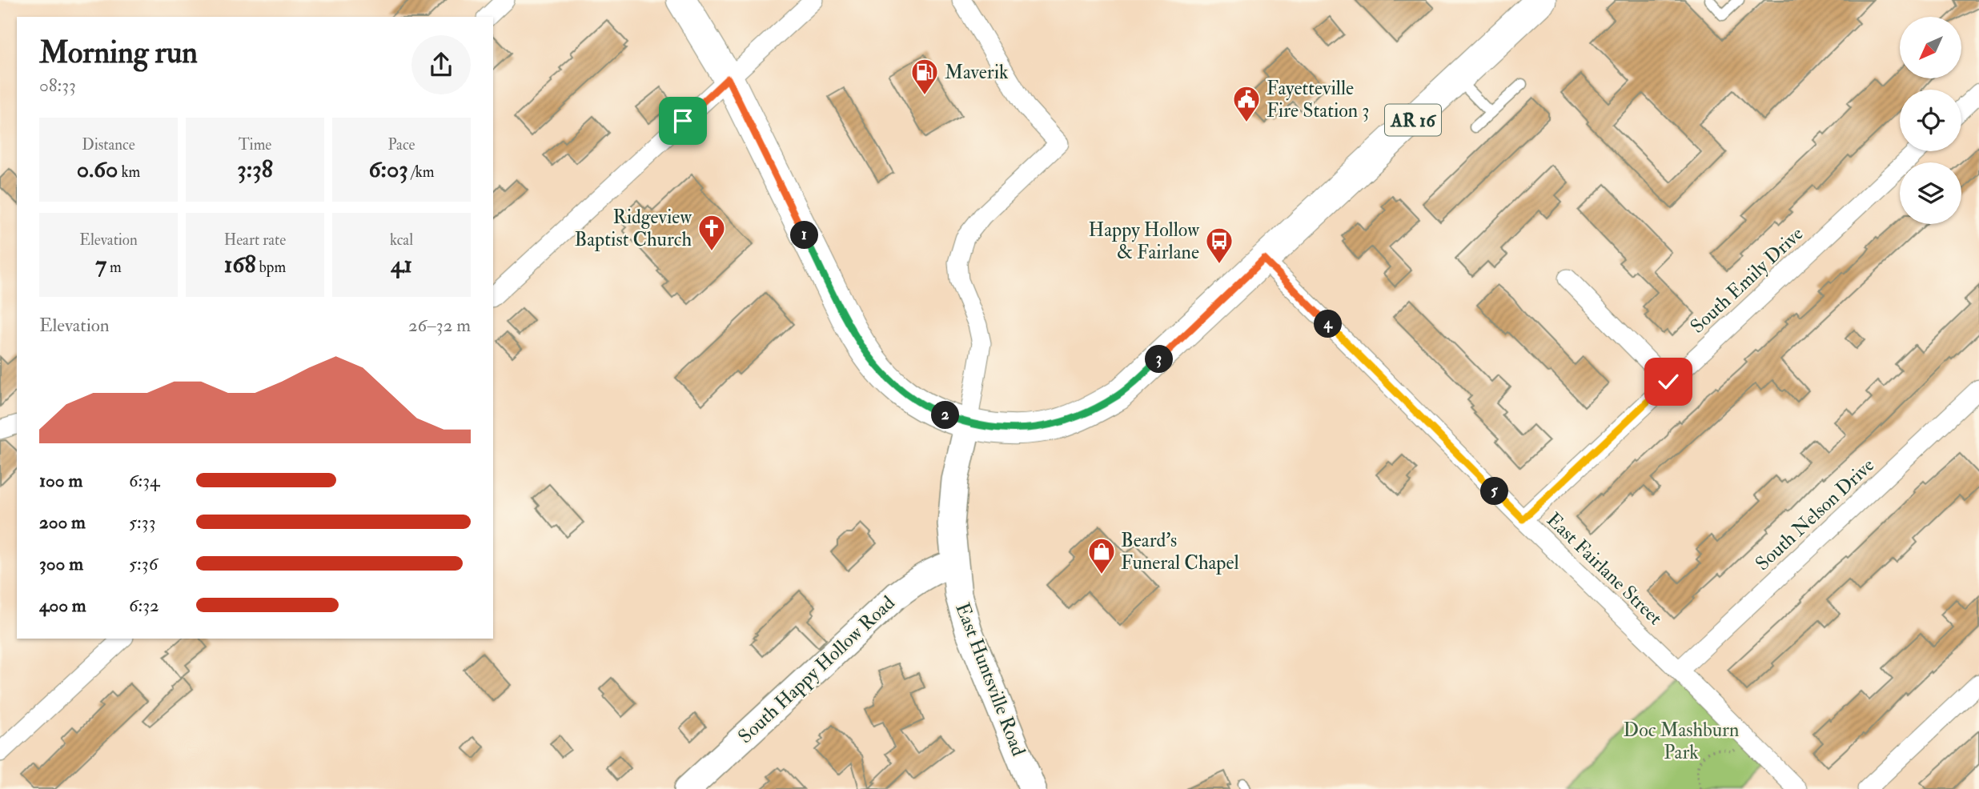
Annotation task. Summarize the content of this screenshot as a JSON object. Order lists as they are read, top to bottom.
{
  "streets": {
    "main road": ["AR 16", "South Happy Hollow Road", "East Huntsville Road"],
    "street": ["South Emily Drive", "South Nelson Drive", "East Fairlane Street"]
  },
  "crossings": [
    ["AR 16", "East Fairlane Street"],
    ["AR 16", "East Huntsville Road"],
    ["South Emily Drive", "East Fairlane Street"],
    ["South Nelson Drive", "East Fairlane Street"],
    ["South Happy Hollow Road", "East Huntsville Road"]
  ],
  "parks": ["Doc Mashburn Park"],
  "places": {
    "fuel station": ["Maverik"],
    "public building": ["Fayetteville Fire Station 3"],
    "church": ["Ridgeview Baptist Church"],
    "bus stop": ["Happy Hollow & Fairlane"],
    "shop": ["Beard's Funeral Chapel"]
  },
  "north": "bottom left",
  "page": {
    "heading": ["Morning run", "08:33"],
    "stats": [
      ["Distance", "0.60 km"],
      ["Time", "3:38"],
      ["Pace", "6:03 /km"],
      ["Elevation", "7 m"],
      ["Heart rate", "168 bpm"],
      ["kcal", "41"]
    ],
    "pins": [
      "1",
      "4",
      "3",
      "2",
      "5"
    ],
    "chart": ["Elevation", "26–32 m"],
    "list": [
      {
        "name": "100 m",
        "note": "6:34"
      },
      {
        "name": "200 m",
        "note": "5:33"
      },
      {
        "name": "300 m",
        "note": "5:36"
      },
      {
        "name": "400 m",
        "note": "6:32"
      }
    ]
  }
}
